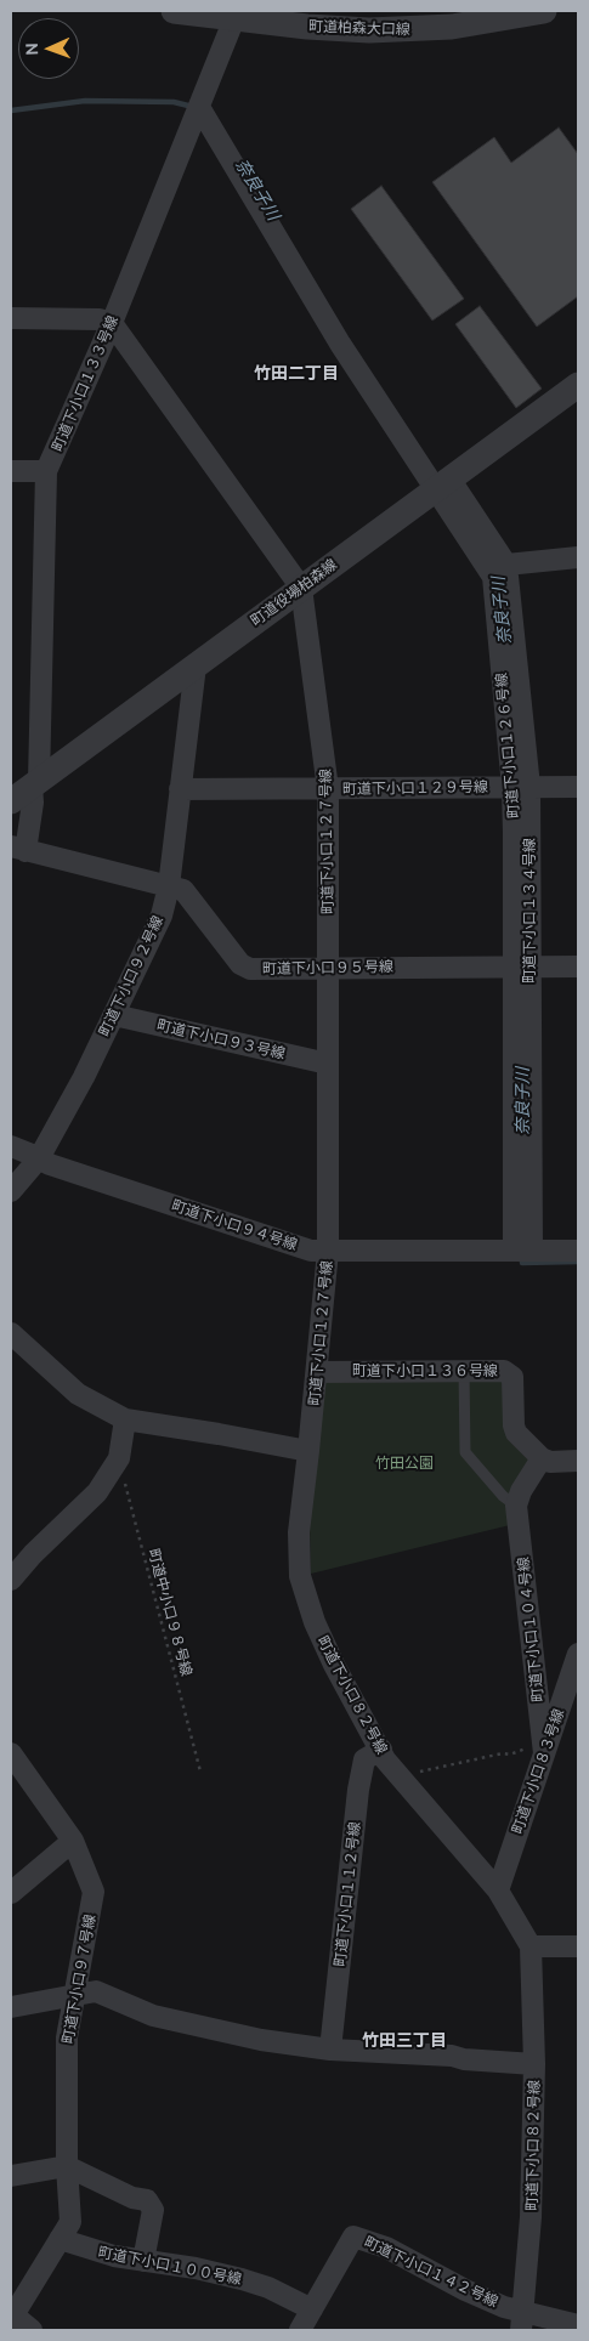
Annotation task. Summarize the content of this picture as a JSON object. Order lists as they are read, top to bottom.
{
  "streets": {
    "street": [
      "町道柏森大口線",
      "町道下小口１３３号線",
      "町道役場柏森線",
      "町道下小口１２６号線",
      "町道下小口１２９号線",
      "町道下小口１２７号線",
      "町道下小口１３４号線",
      "町道下小口９５号線",
      "町道下小口９２号線",
      "町道下小口９３号線",
      "町道下小口９４号線",
      "町道下小口１３６号線",
      "町道下小口１０４号線",
      "町道下小口８２号線",
      "町道下小口８３号線",
      "町道下小口１１２号線",
      "町道下小口９７号線",
      "町道下小口１００号線",
      "町道下小口１４２号線"
    ],
    "path": ["町道中小口９８号線"]
  },
  "crossings": [
    ["町道柏森大口線", "町道下小口１３３号線"],
    ["町道下小口１３３号線", "町道役場柏森線"],
    ["町道下小口１３３号線", "町道下小口１２６号線"],
    ["町道下小口１３３号線", "町道下小口１２７号線"],
    ["町道下小口１３３号線", "町道下小口９５号線"],
    ["町道役場柏森線", "町道下小口１２６号線"],
    ["町道役場柏森線", "町道下小口１２７号線"],
    ["町道役場柏森線", "町道下小口１３４号線"],
    ["町道役場柏森線", "町道下小口９２号線"],
    ["町道下小口１２６号線", "町道下小口１２９号線"],
    ["町道下小口１２６号線", "町道下小口１３４号線"],
    ["町道下小口１２９号線", "町道下小口１２７号線"],
    ["町道下小口１２９号線", "町道下小口１３４号線"],
    ["町道下小口１２９号線", "町道下小口９２号線"],
    ["町道下小口１２７号線", "町道下小口９５号線"],
    ["町道下小口１２７号線", "町道下小口９３号線"],
    ["町道下小口１２７号線", "町道下小口９４号線"],
    ["町道下小口１２７号線", "町道下小口１３６号線"],
    ["町道下小口１２７号線", "町道下小口８２号線"],
    ["町道下小口１３４号線", "町道下小口９５号線"],
    ["町道下小口９５号線", "町道下小口９２号線"],
    ["町道下小口９２号線", "町道下小口９３号線"],
    ["町道下小口９２号線", "町道下小口９４号線"],
    ["町道下小口１０４号線", "町道下小口８３号線"],
    ["町道下小口８２号線", "町道下小口８３号線"],
    ["町道下小口８２号線", "町道下小口１１２号線"],
    ["町道下小口８２号線", "町道下小口１４２号線"],
    ["町道下小口９７号線", "町道下小口１００号線"],
    ["町道下小口１００号線", "町道下小口１４２号線"]
  ],
  "districts": ["竹田二丁目", "竹田三丁目"],
  "water": ["奈良子川"],
  "parks": ["竹田公園"],
  "north": "left"
}
